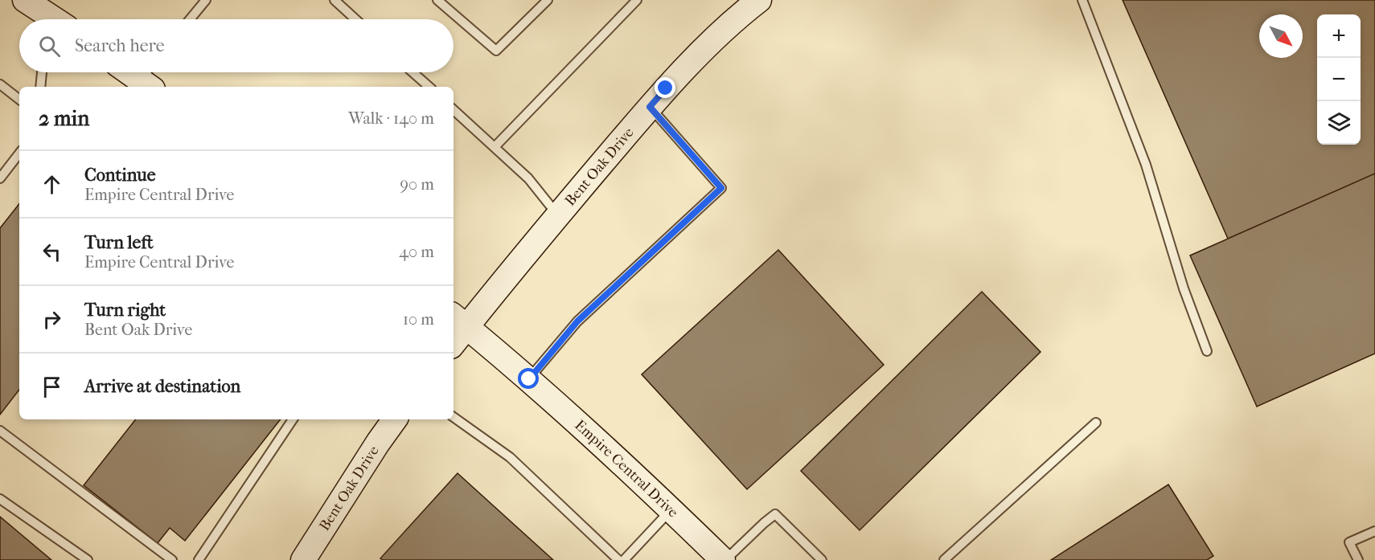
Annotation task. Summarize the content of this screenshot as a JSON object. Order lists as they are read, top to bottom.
{
  "streets": {
    "street": ["Bent Oak Drive", "Empire Central Drive"]
  },
  "crossings": [
    ["Bent Oak Drive", "Empire Central Drive"]
  ],
  "north": "bottom right",
  "page": {
    "map_buttons": ["+", "−"],
    "search": "Search here",
    "heading": ["2 min", "Walk · 140 m"],
    "list": [
      ["Continue", "Empire Central Drive", "90 m"],
      ["Turn left", "Empire Central Drive", "40 m"],
      ["Turn right", "Bent Oak Drive", "10 m"],
      "Arrive at destination"
    ]
  }
}
